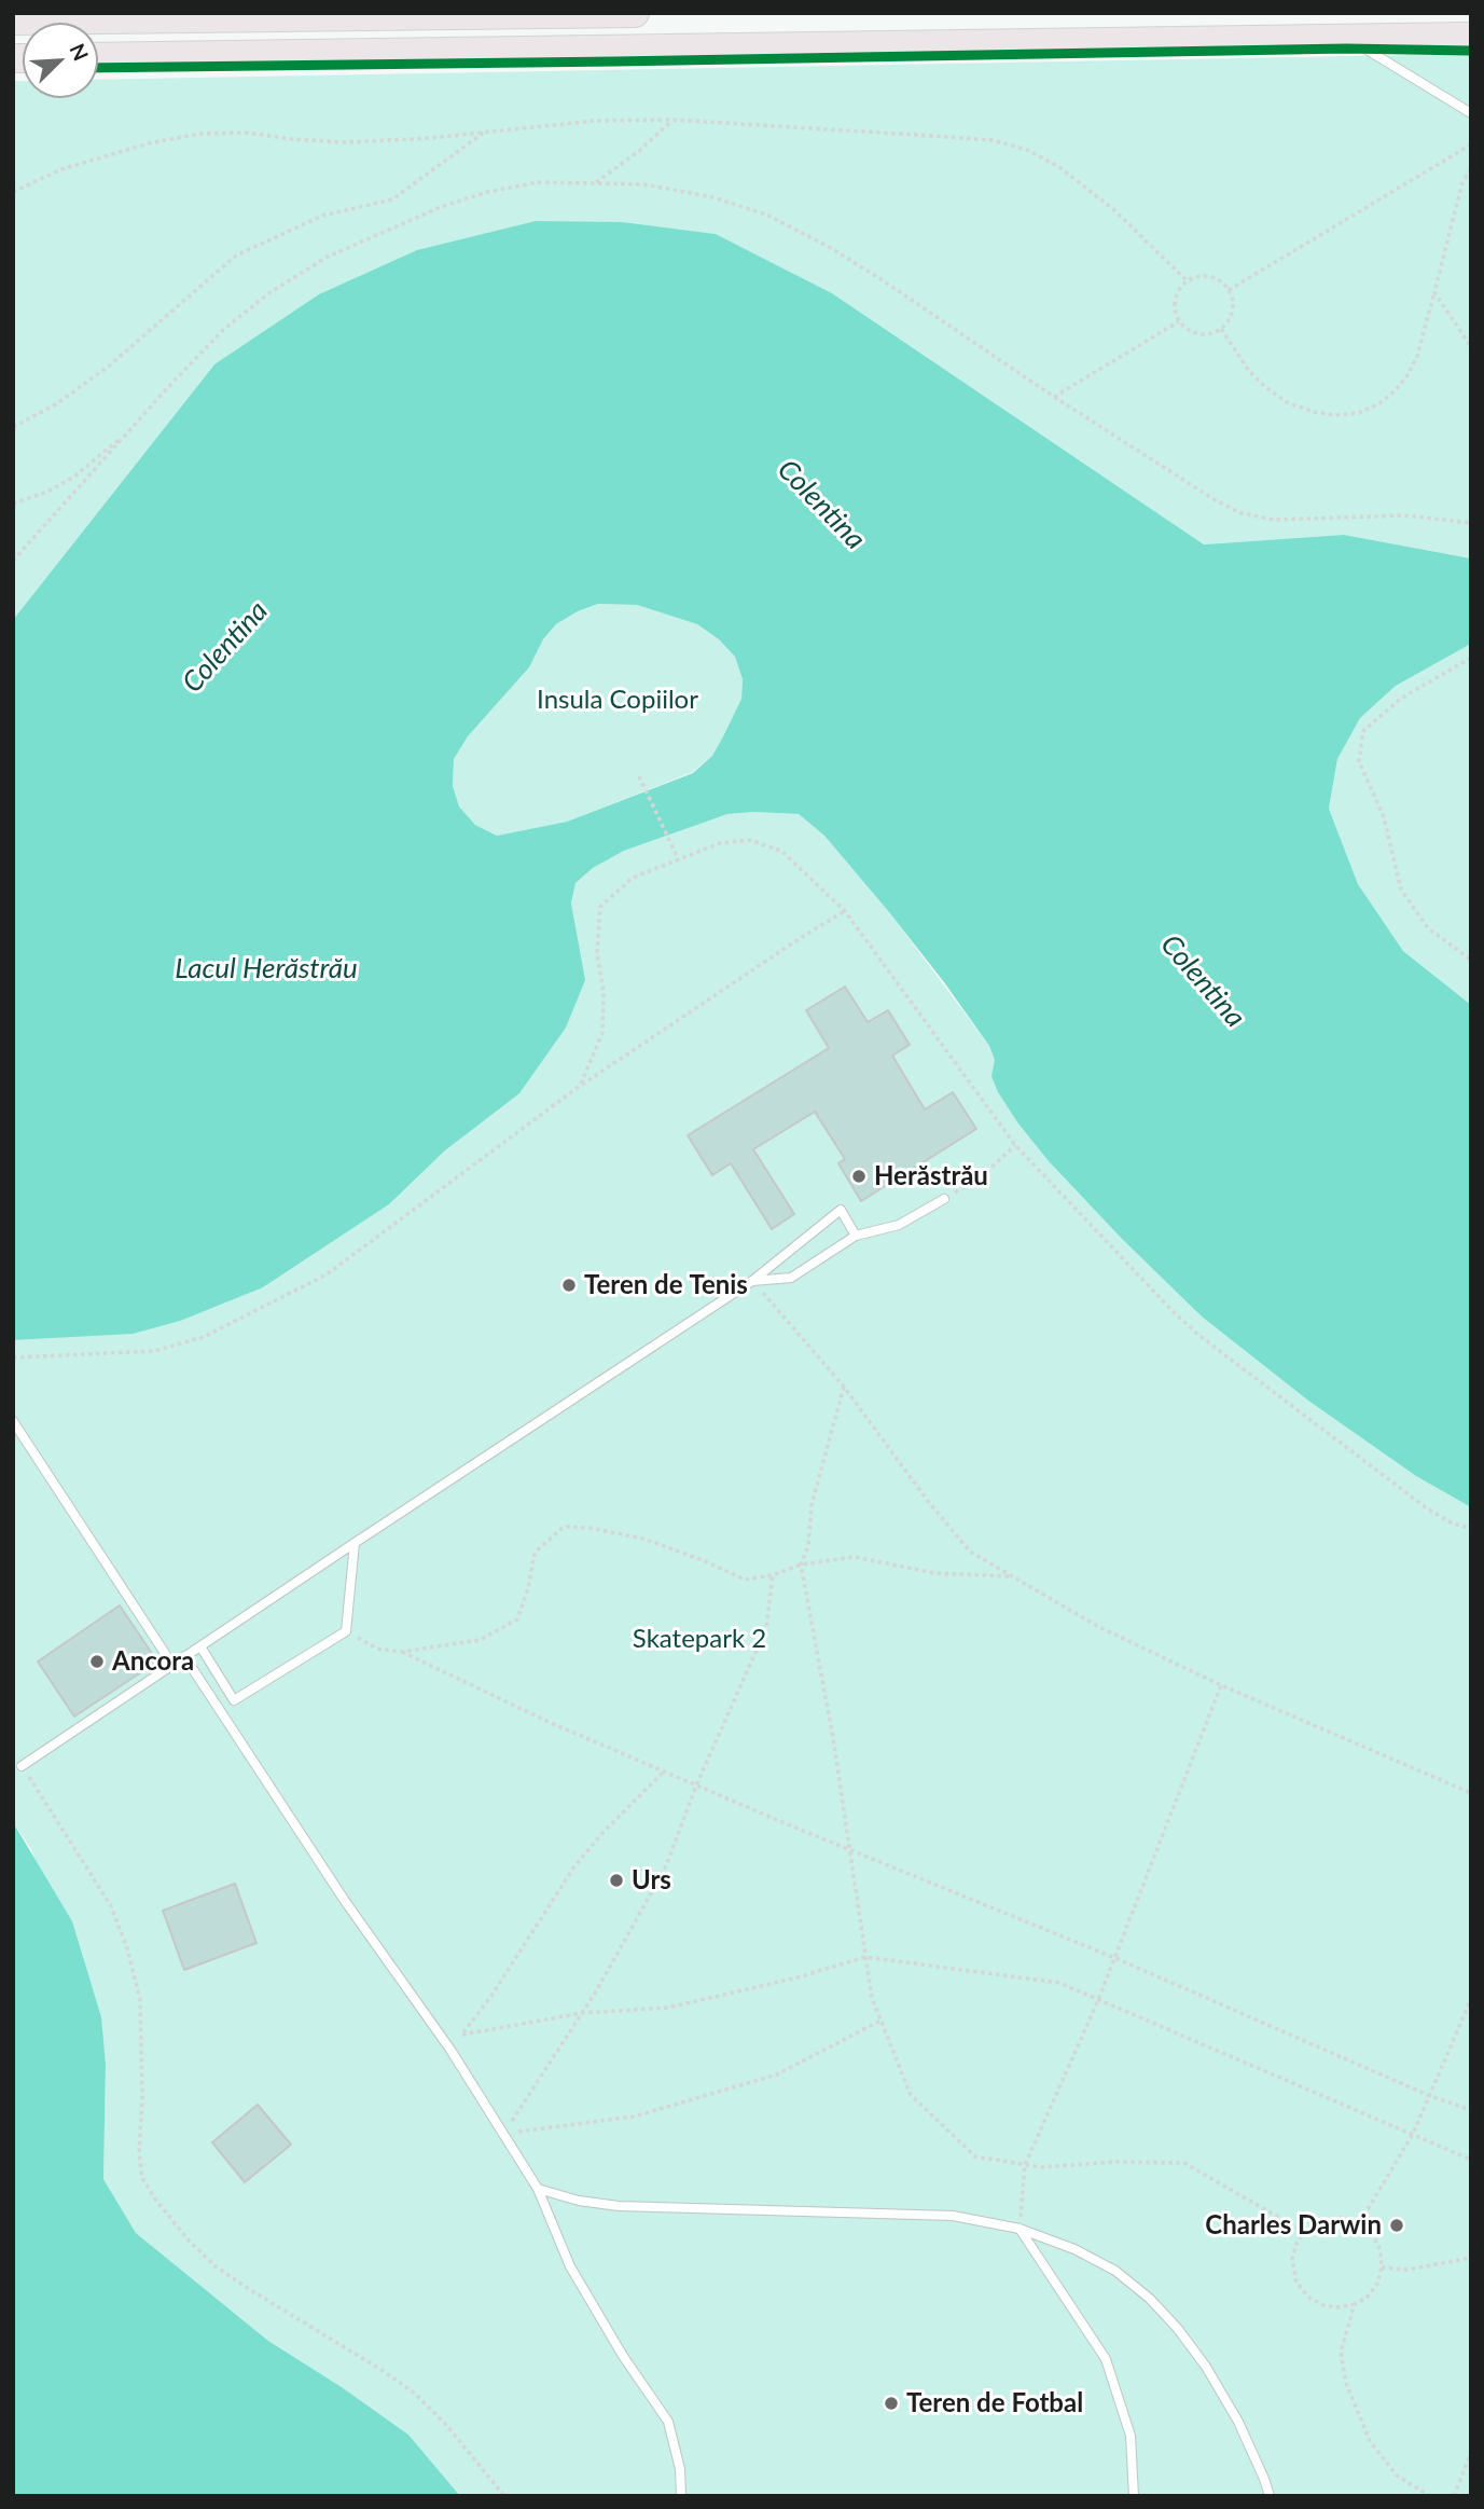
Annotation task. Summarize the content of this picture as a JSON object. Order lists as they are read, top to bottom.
{
  "water": ["Colentina", "Lacul Herăstrău"],
  "parks": ["Insula Copiilor", "Skatepark 2"],
  "places": [
    "Herăstrău",
    "Teren de Tenis",
    "Ancora",
    "Urs",
    "Charles Darwin",
    "Teren de Fotbal"
  ],
  "north": "top right"
}
